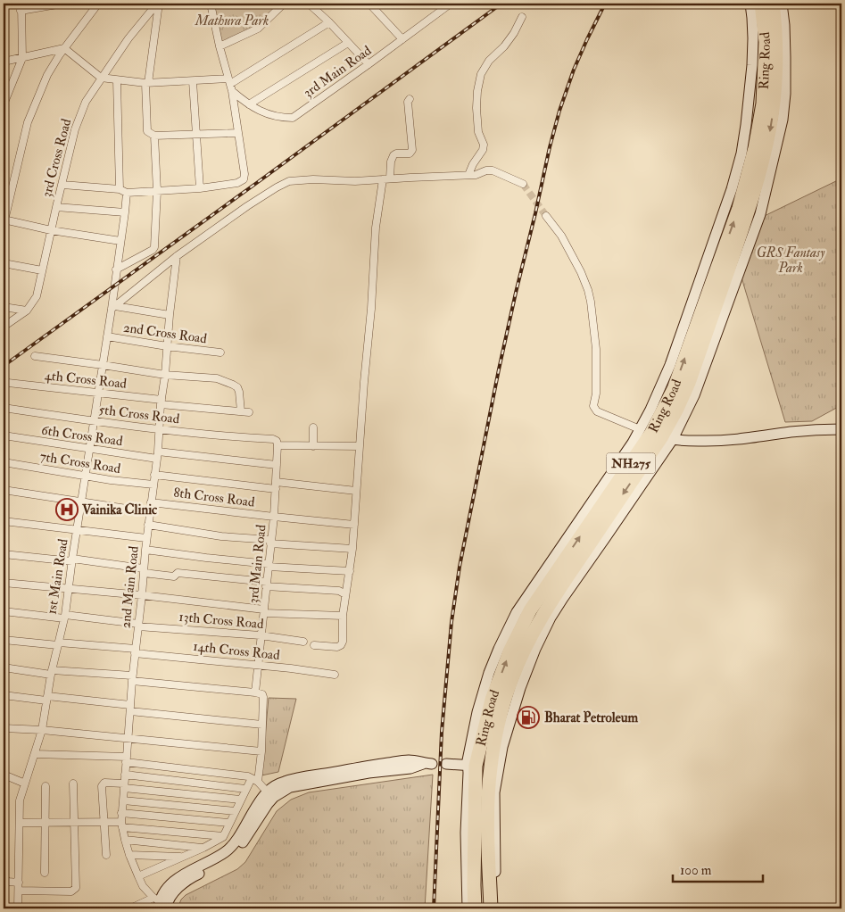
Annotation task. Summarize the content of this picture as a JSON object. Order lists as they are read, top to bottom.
{
  "streets": {
    "highway": ["Ring Road", "NH275"],
    "street": [
      "3rd Main Road",
      "3rd Cross Road",
      "2nd Cross Road",
      "4th Cross Road",
      "5th Cross Road",
      "6th Cross Road",
      "7th Cross Road",
      "8th Cross Road",
      "1st Main Road",
      "2nd Main Road",
      "13th Cross Road",
      "14th Cross Road"
    ]
  },
  "crossings": [
    ["3rd Main Road", "5th Cross Road"],
    ["3rd Main Road", "6th Cross Road"],
    ["3rd Main Road", "8th Cross Road"],
    ["3rd Main Road", "13th Cross Road"],
    ["3rd Main Road", "14th Cross Road"],
    ["2nd Cross Road", "1st Main Road"],
    ["2nd Cross Road", "2nd Main Road"],
    ["4th Cross Road", "1st Main Road"],
    ["4th Cross Road", "2nd Main Road"],
    ["5th Cross Road", "1st Main Road"],
    ["5th Cross Road", "2nd Main Road"],
    ["6th Cross Road", "1st Main Road"],
    ["6th Cross Road", "2nd Main Road"],
    ["7th Cross Road", "1st Main Road"],
    ["7th Cross Road", "2nd Main Road"],
    ["8th Cross Road", "2nd Main Road"],
    ["1st Main Road", "13th Cross Road"],
    ["1st Main Road", "14th Cross Road"],
    ["2nd Main Road", "13th Cross Road"],
    ["2nd Main Road", "14th Cross Road"]
  ],
  "parks": ["Mathura Park", "GRS Fantasy Park"],
  "places": {
    "hospital": ["Vainika Clinic"],
    "fuel station": ["Bharat Petroleum"]
  },
  "scale_bar": "100 m"
}
